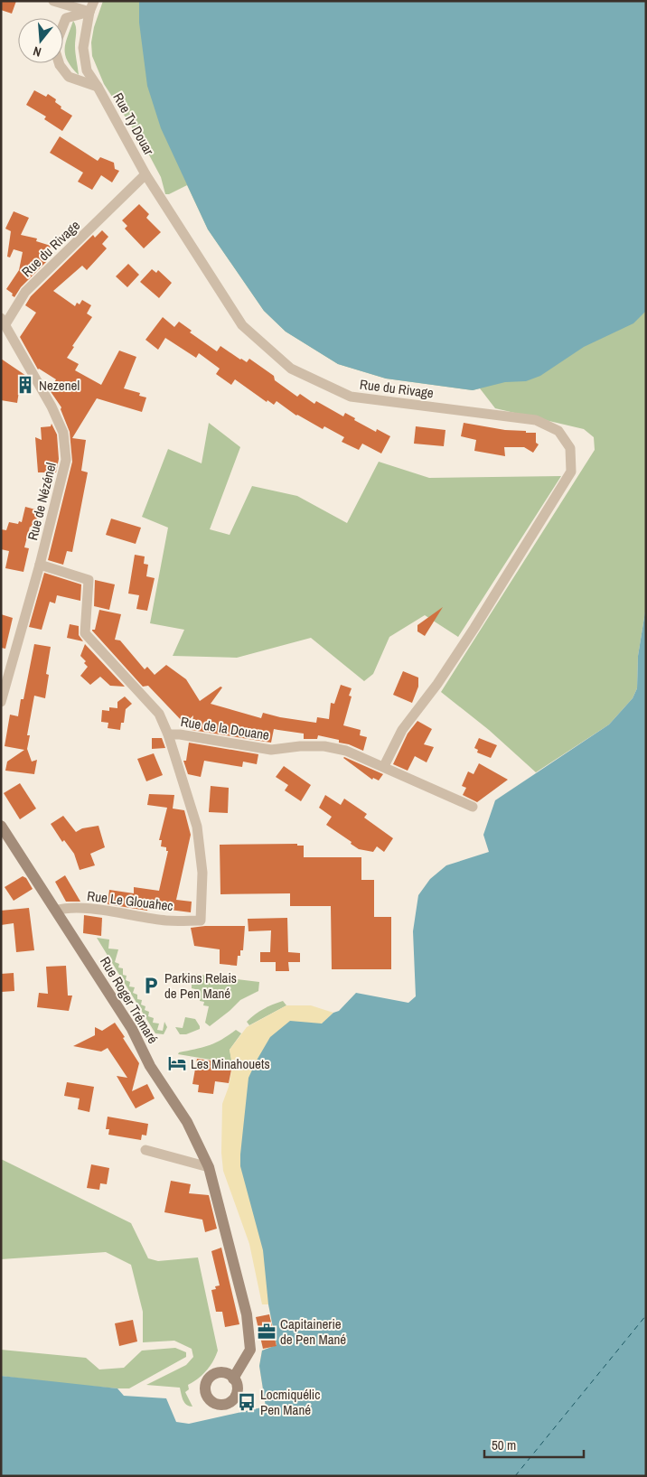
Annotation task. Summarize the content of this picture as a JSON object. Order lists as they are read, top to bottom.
{
  "streets": {
    "street": [
      "Rue Ty Douar",
      "Rue du Rivage",
      "Rue de Nézénel",
      "Rue de la Douane",
      "Rue Le Glouahec",
      "Rue Roger Trémaré"
    ]
  },
  "crossings": [
    ["Rue Ty Douar", "Rue du Rivage"],
    ["Rue du Rivage", "Rue de Nézénel"],
    ["Rue du Rivage", "Rue de la Douane"],
    ["Rue de Nézénel", "Rue de la Douane"],
    ["Rue de la Douane", "Rue Le Glouahec"],
    ["Rue Le Glouahec", "Rue Roger Trémaré"]
  ],
  "places": {
    "building": ["Nezenel"],
    "parking": ["Parkins Relais de Pen Mané"],
    "hotel": ["Les Minahouets"],
    "office": ["Capitainerie de Pen Mané"],
    "bus stop": ["Locmiquélic Pen Mané"]
  },
  "scale_bar": "50 m",
  "north": "bottom"
}
